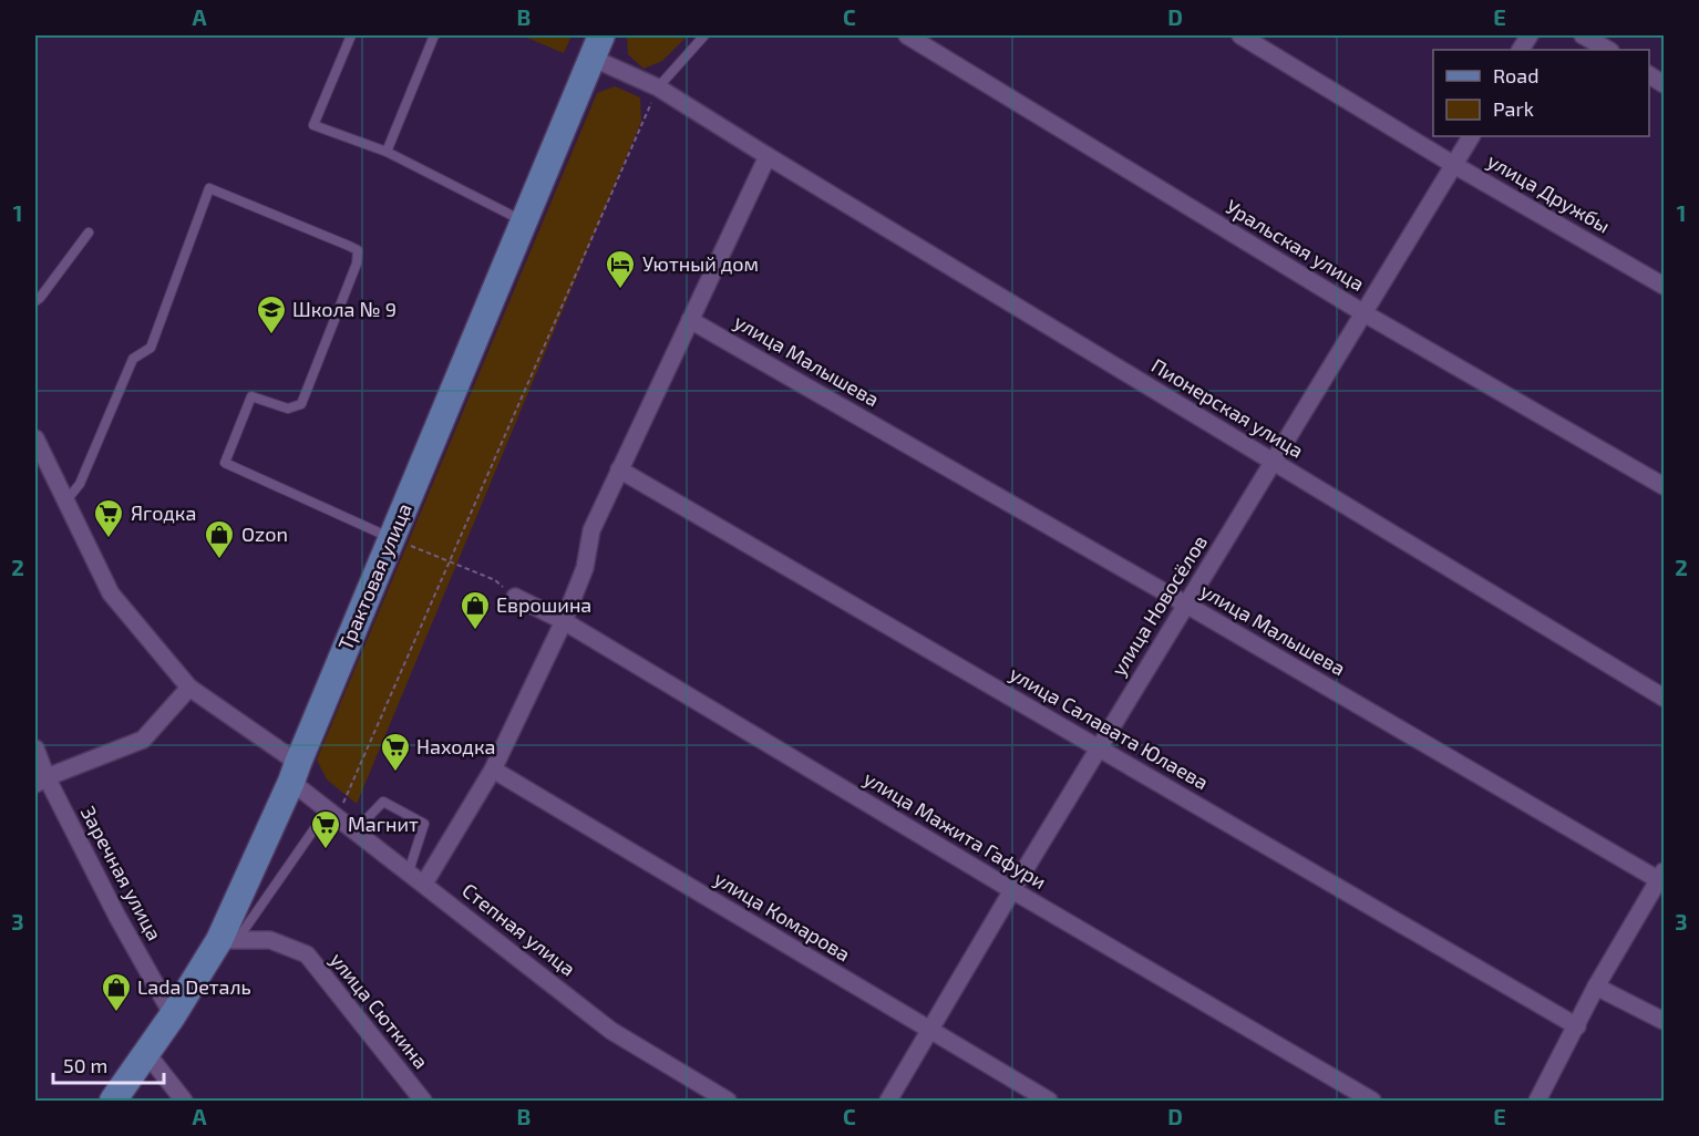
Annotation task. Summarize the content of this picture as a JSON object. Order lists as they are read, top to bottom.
{
  "streets": {
    "main road": ["Трактовая улица"],
    "street": [
      "улица Дружбы",
      "Уральская улица",
      "улица Малышева",
      "Пионерская улица",
      "улица Новосёлов",
      "улица Салавата Юлаева",
      "улица Мажита Гафури",
      "Заречная улица",
      "улица Комарова",
      "Степная улица",
      "улица Сюткина"
    ]
  },
  "crossings": [
    ["улица Дружбы", "улица Новосёлов"],
    ["Уральская улица", "улица Новосёлов"],
    ["улица Малышева", "улица Новосёлов"],
    ["Пионерская улица", "Трактовая улица"],
    ["Пионерская улица", "улица Новосёлов"],
    ["Трактовая улица", "Заречная улица"],
    ["Трактовая улица", "Степная улица"],
    ["Трактовая улица", "улица Сюткина"],
    ["улица Новосёлов", "улица Салавата Юлаева"],
    ["улица Новосёлов", "улица Мажита Гафури"],
    ["улица Новосёлов", "улица Комарова"]
  ],
  "places": {
    "hotel": ["Уютный дом"],
    "school or university": ["Школа № 9"],
    "supermarket": ["Ягодка", "Находка", "Магнит"],
    "shop": ["Ozon", "Еврошина", "Lada Dеталь"]
  },
  "legend": ["Road", "Park"],
  "scale_bar": "50 m",
  "grid": {
    "columns": [
      "A",
      "B",
      "C",
      "D",
      "E"
    ],
    "rows": ["1", "2", "3"]
  }
}
